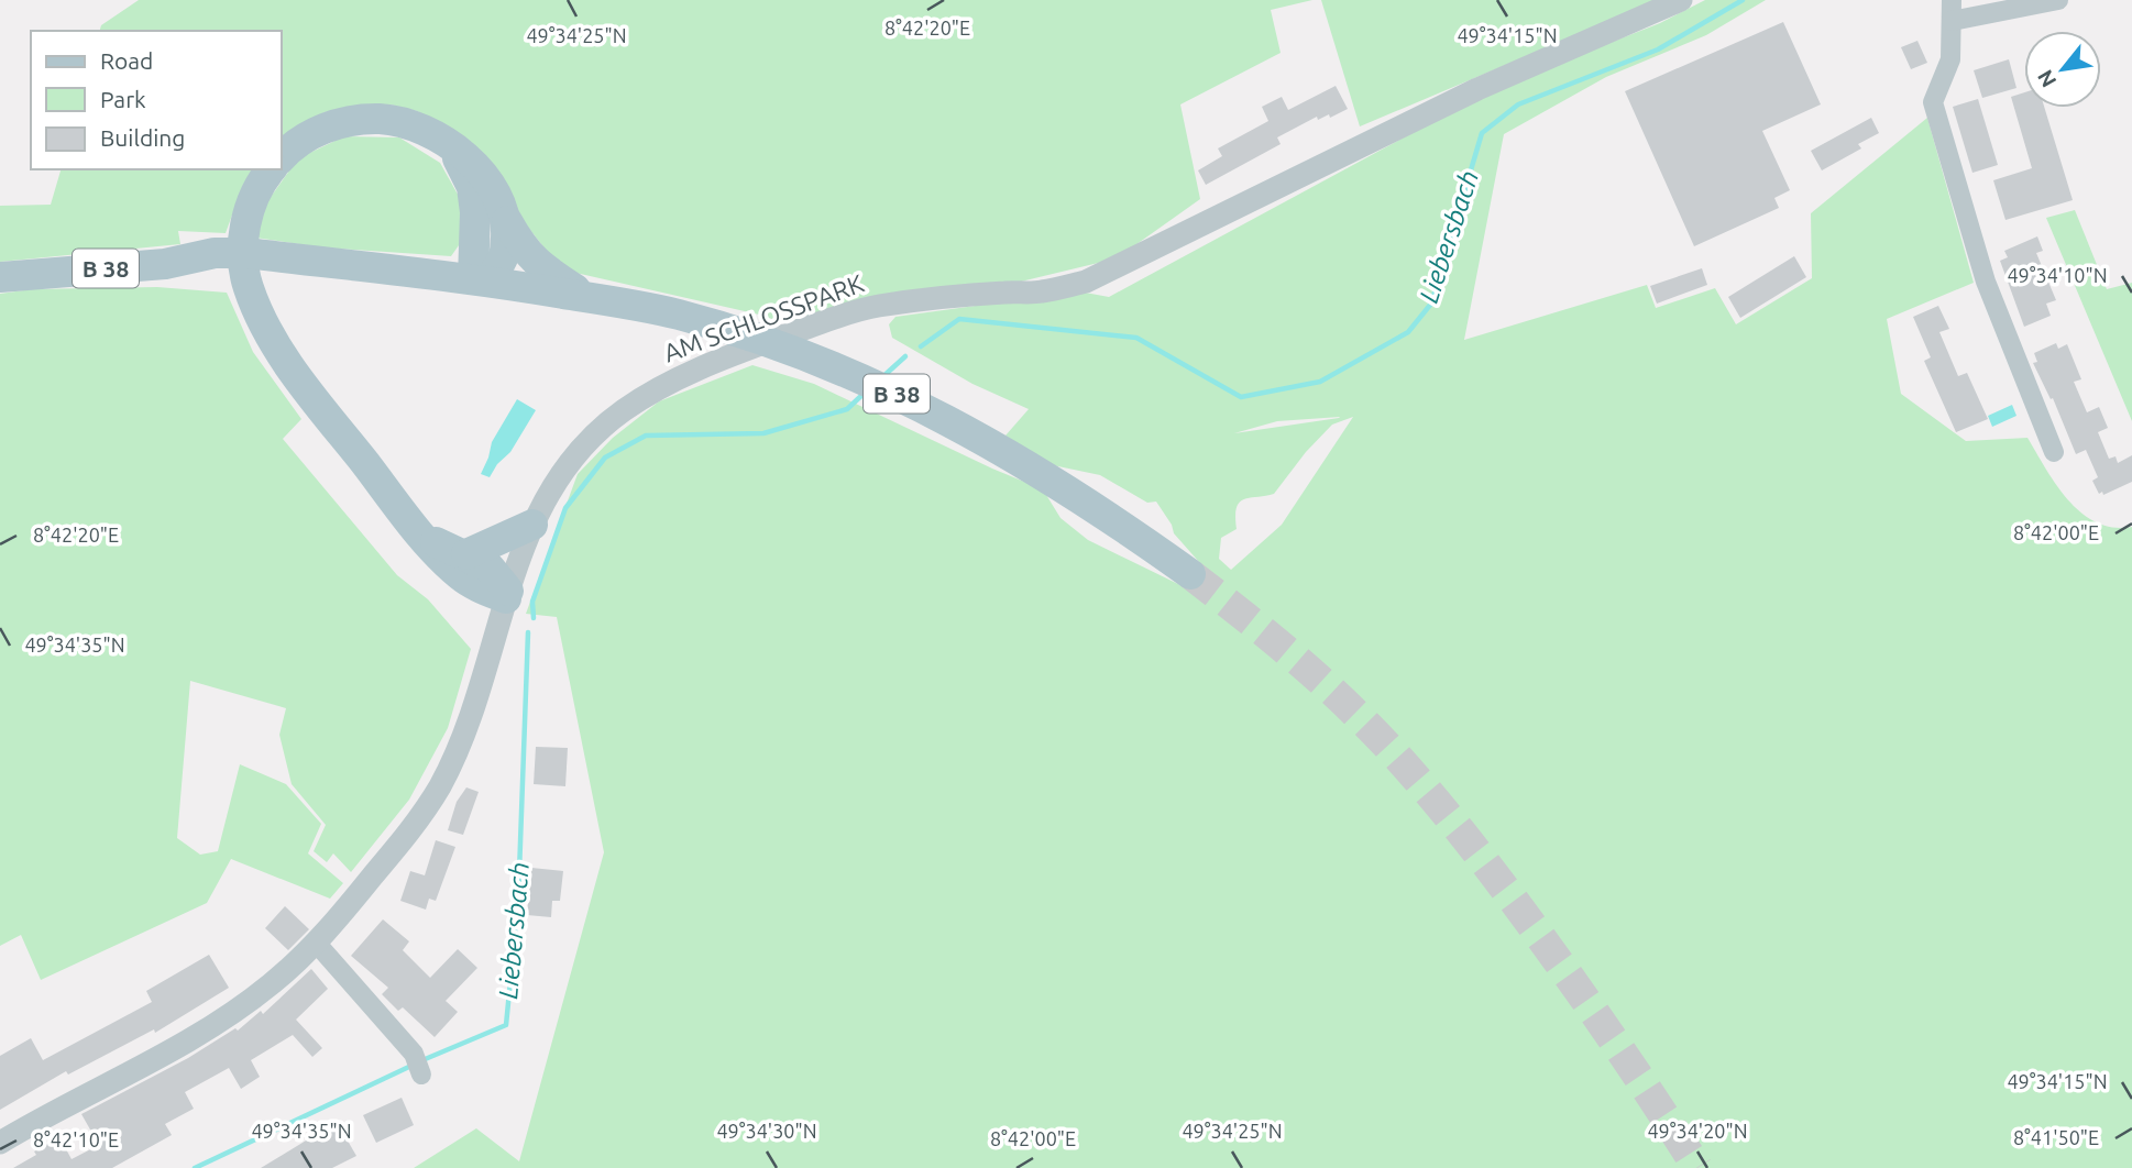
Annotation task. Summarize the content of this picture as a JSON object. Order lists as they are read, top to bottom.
{
  "streets": {
    "main road": ["B 38"],
    "street": ["AM SCHLOSSPARK"]
  },
  "water": ["Liebersbach"],
  "legend": ["Road", "Park", "Building"],
  "north": "bottom left",
  "coordinates": [
    "8°42'20\"E",
    "49°34'25\"N",
    "49°34'15\"N",
    "49°34'10\"N",
    "8°42'00\"E",
    "49°34'35\"N",
    "49°34'30\"N",
    "49°34'20\"N",
    "8°41'50\"E",
    "8°42'10\"E"
  ]
}
